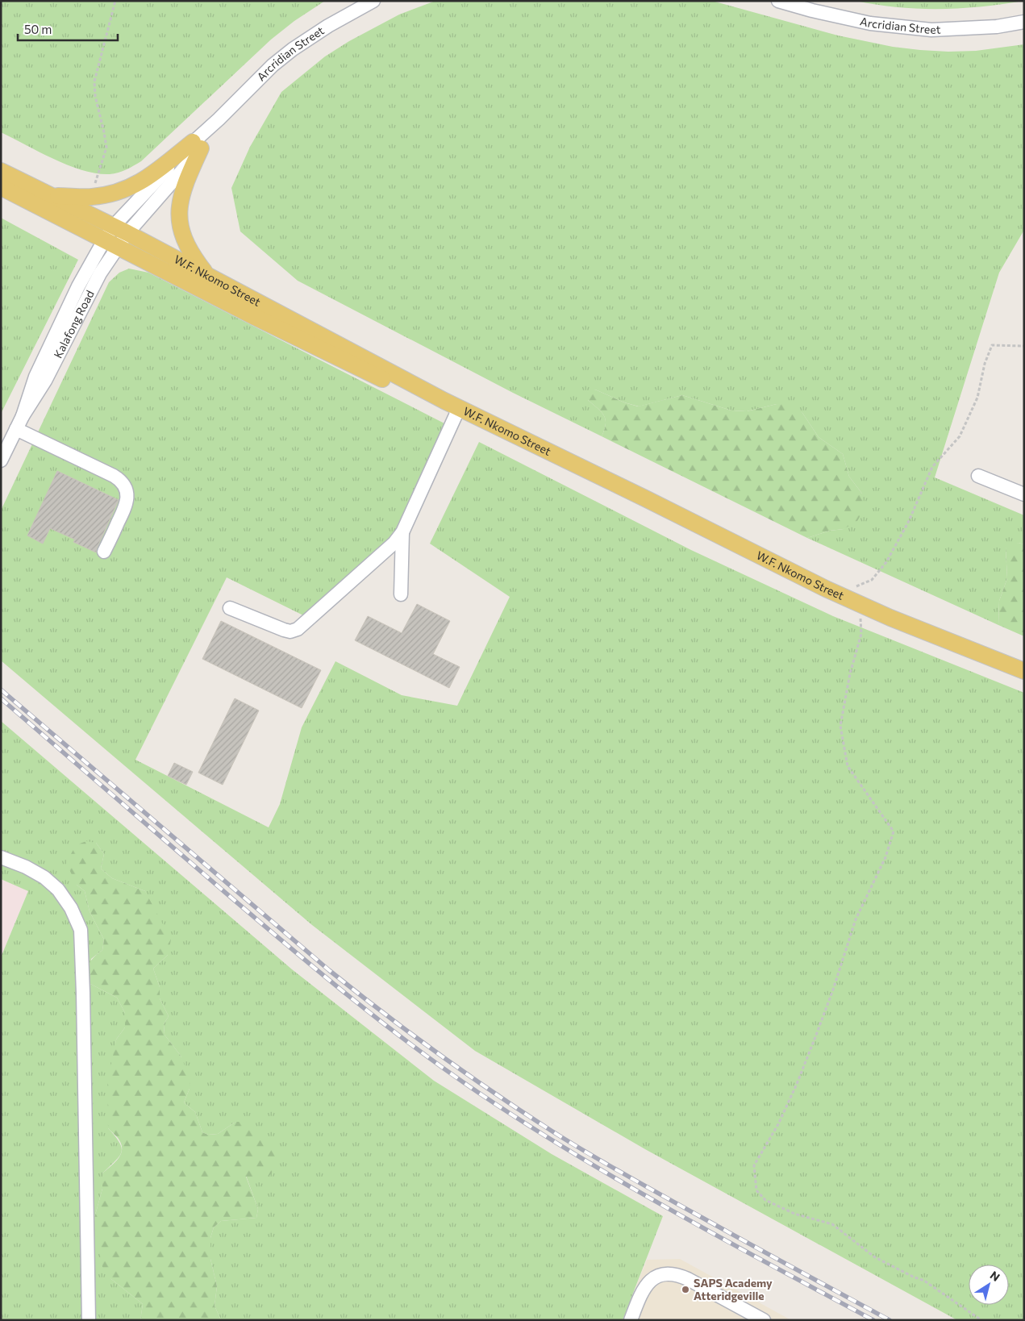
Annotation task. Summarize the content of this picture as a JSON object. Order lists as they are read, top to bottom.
{
  "streets": {
    "main road": ["W.F. Nkomo Street"],
    "street": ["Arcridian Street", "Kalafong Road"]
  },
  "crossings": [
    ["Arcridian Street", "W.F. Nkomo Street"],
    ["Arcridian Street", "Kalafong Road"],
    ["W.F. Nkomo Street", "Kalafong Road"]
  ],
  "places": ["SAPS Academy Atteridgeville"],
  "scale_bar": "50 m",
  "north": "top right"
}
